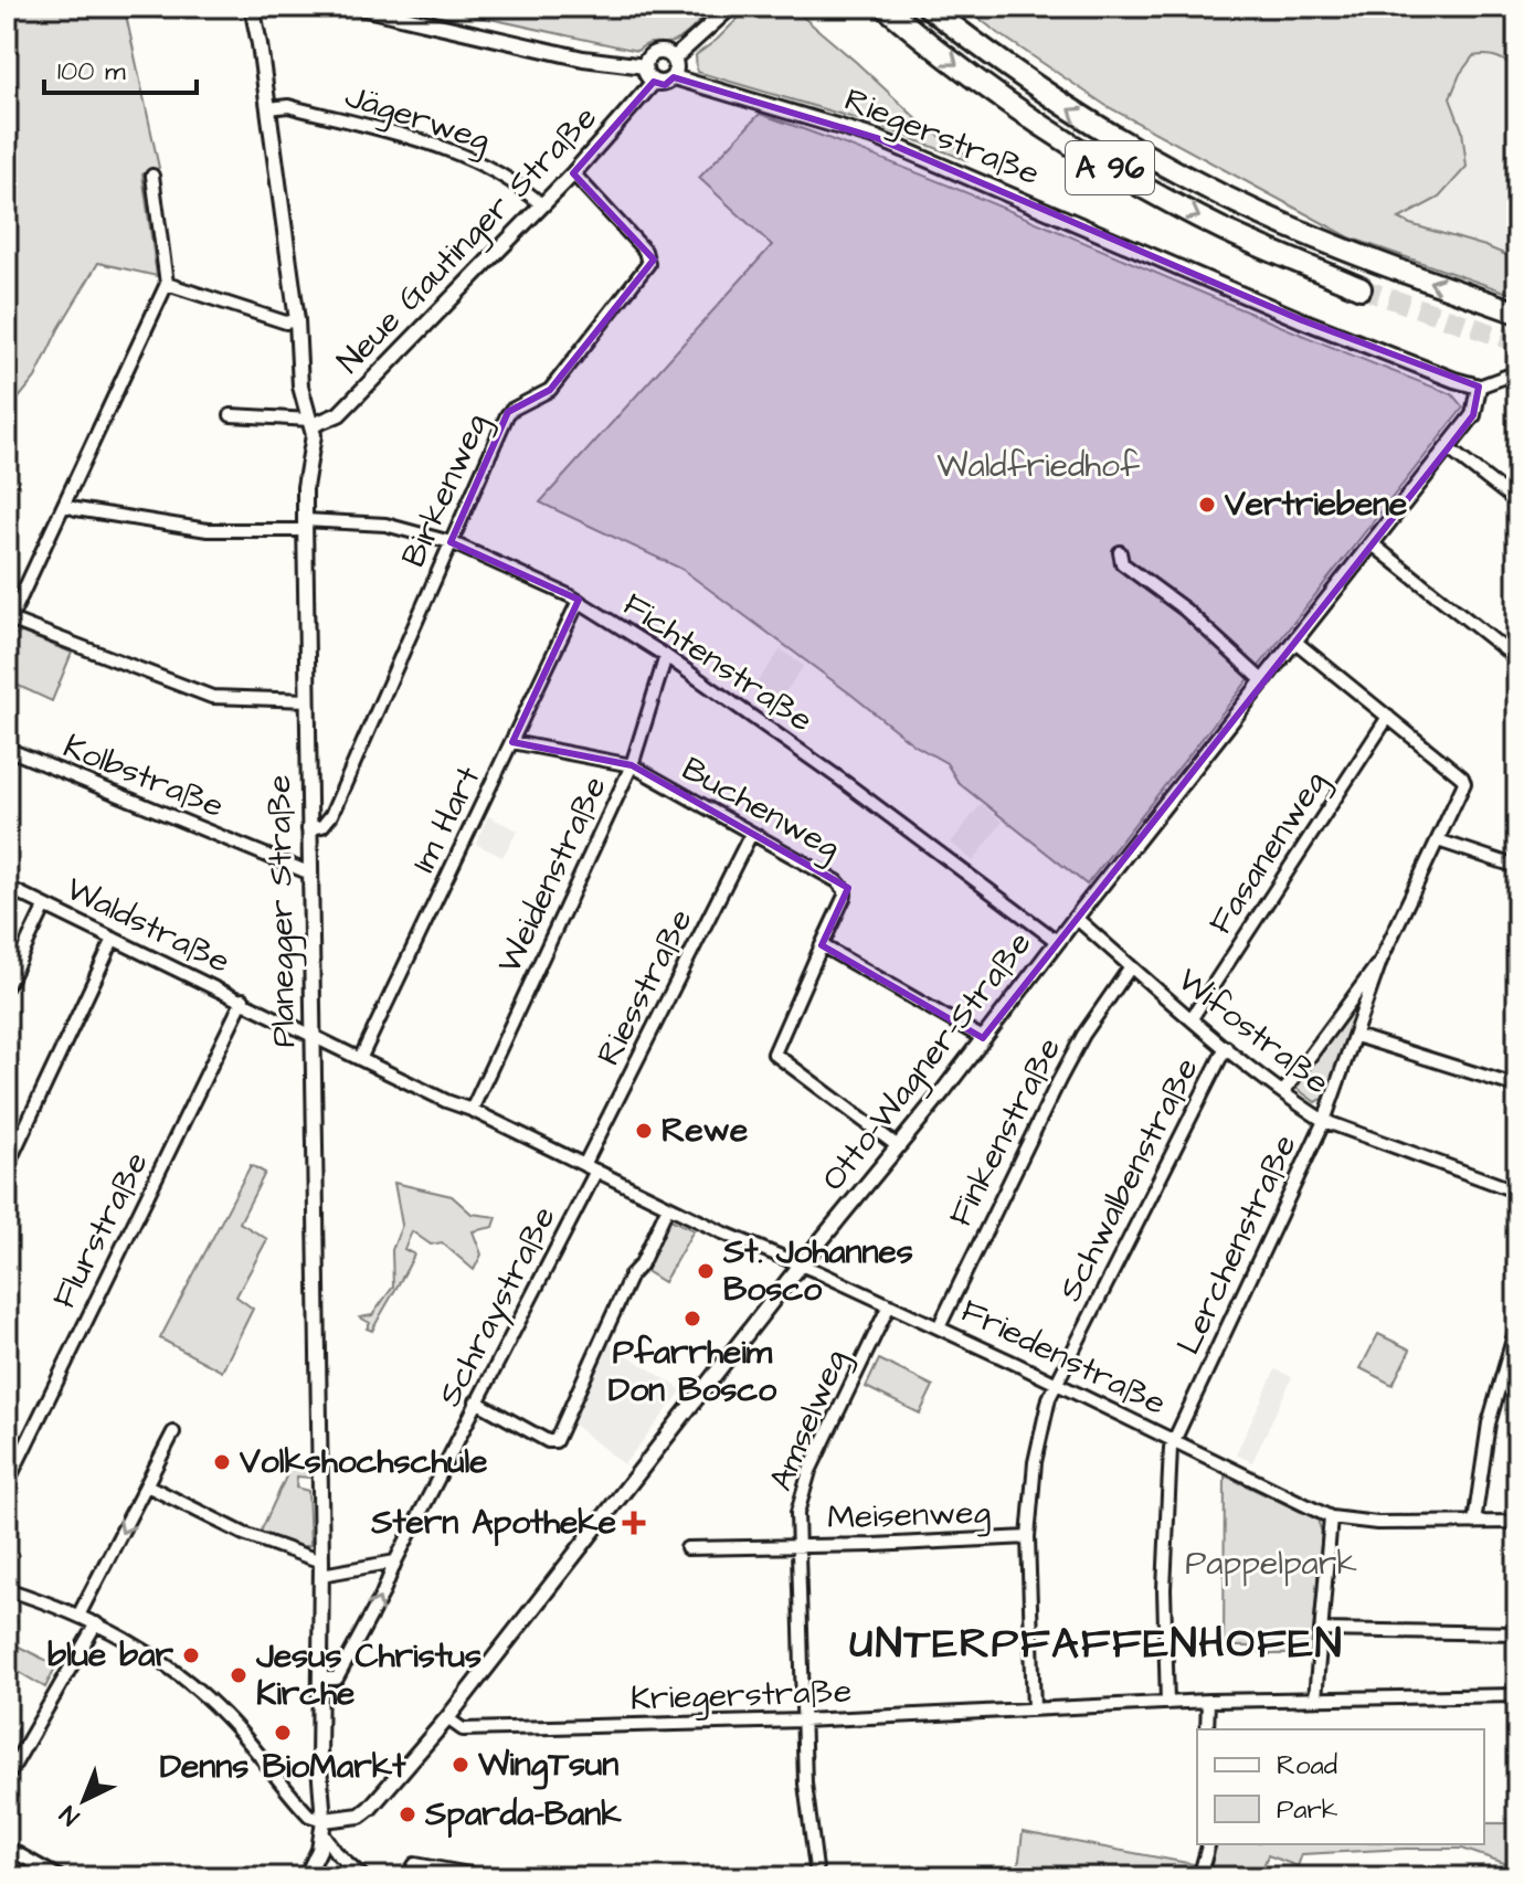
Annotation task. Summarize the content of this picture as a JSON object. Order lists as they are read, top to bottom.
{
  "streets": {
    "highway": ["A 96"],
    "street": [
      "Jägerweg",
      "Riegerstraße",
      "Neue Gautinger Straße",
      "Birkenweg",
      "Fichtenstraße",
      "Kolbstraße",
      "Buchenweg",
      "Im Hart",
      "Fasanenweg",
      "Weidenstraße",
      "Planegger Straße",
      "Waldstraße",
      "Riesstraße",
      "Wifostraße",
      "Otto-Wagner-Straße",
      "Finkenstraße",
      "Schwalbenstraße",
      "Flurstraße",
      "Lerchenstraße",
      "Schraystraße",
      "Friedenstraße",
      "Amselweg",
      "Meisenweg",
      "Kriegerstraße"
    ]
  },
  "crossings": [
    ["Jägerweg", "Neue Gautinger Straße"],
    ["Jägerweg", "Planegger Straße"],
    ["Riegerstraße", "Neue Gautinger Straße"],
    ["Riegerstraße", "Otto-Wagner-Straße"],
    ["Neue Gautinger Straße", "Birkenweg"],
    ["Neue Gautinger Straße", "Planegger Straße"],
    ["Birkenweg", "Fichtenstraße"],
    ["Birkenweg", "Planegger Straße"],
    ["Fichtenstraße", "Im Hart"],
    ["Fichtenstraße", "Weidenstraße"],
    ["Fichtenstraße", "Planegger Straße"],
    ["Fichtenstraße", "Otto-Wagner-Straße"],
    ["Kolbstraße", "Planegger Straße"],
    ["Buchenweg", "Im Hart"],
    ["Buchenweg", "Weidenstraße"],
    ["Buchenweg", "Riesstraße"],
    ["Im Hart", "Friedenstraße"],
    ["Fasanenweg", "Wifostraße"],
    ["Weidenstraße", "Friedenstraße"],
    ["Planegger Straße", "Waldstraße"],
    ["Planegger Straße", "Otto-Wagner-Straße"],
    ["Planegger Straße", "Schraystraße"],
    ["Planegger Straße", "Friedenstraße"],
    ["Waldstraße", "Flurstraße"],
    ["Waldstraße", "Friedenstraße"],
    ["Riesstraße", "Schraystraße"],
    ["Riesstraße", "Friedenstraße"],
    ["Wifostraße", "Otto-Wagner-Straße"],
    ["Wifostraße", "Finkenstraße"],
    ["Wifostraße", "Schwalbenstraße"],
    ["Wifostraße", "Lerchenstraße"],
    ["Otto-Wagner-Straße", "Friedenstraße"],
    ["Otto-Wagner-Straße", "Kriegerstraße"],
    ["Finkenstraße", "Friedenstraße"],
    ["Schwalbenstraße", "Friedenstraße"],
    ["Schwalbenstraße", "Meisenweg"],
    ["Schwalbenstraße", "Kriegerstraße"],
    ["Lerchenstraße", "Friedenstraße"],
    ["Lerchenstraße", "Kriegerstraße"],
    ["Schraystraße", "Friedenstraße"],
    ["Friedenstraße", "Amselweg"],
    ["Amselweg", "Meisenweg"],
    ["Amselweg", "Kriegerstraße"]
  ],
  "districts": ["UNTERPFAFFENHOFEN"],
  "parks": ["Waldfriedhof", "Pappelpark"],
  "places": {
    "other": [
      "Vertriebene",
      "Rewe",
      "St. Johannes Bosco",
      "Pfarrheim Don Bosco",
      "Volkshochschule",
      "blue bar",
      "Jesus Christus Kirche",
      "Denns BioMarkt",
      "WingTsun",
      "Sparda-Bank"
    ],
    "health": ["Stern Apotheke"]
  },
  "legend": ["Road", "Park"],
  "scale_bar": "100 m",
  "north": "bottom left"
}
